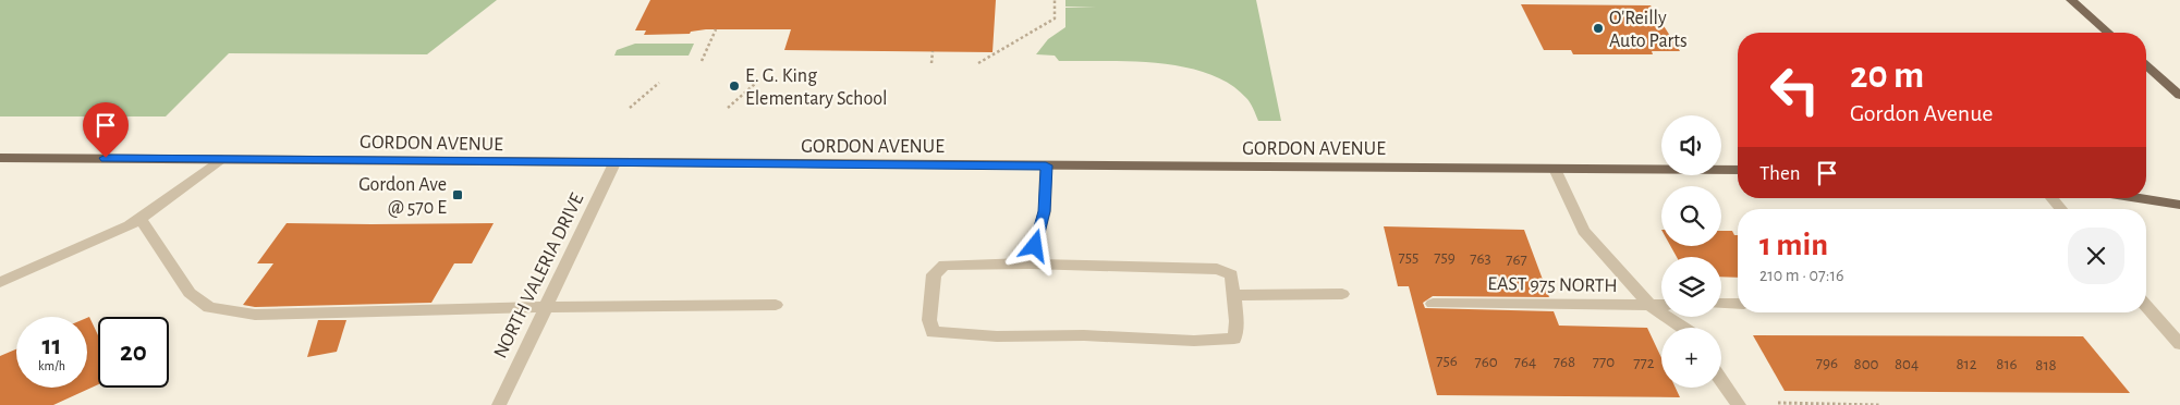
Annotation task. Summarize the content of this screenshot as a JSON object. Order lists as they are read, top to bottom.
{
  "streets": {
    "main road": ["GORDON AVENUE"],
    "street": ["NORTH VALERIA DRIVE", "EAST 975 NORTH"]
  },
  "crossings": [
    ["GORDON AVENUE", "NORTH VALERIA DRIVE"]
  ],
  "places": {
    "other": ["O'Reilly Auto Parts", "E. G. King Elementary School"],
    "transit": ["Gordon Ave @ 570 E"]
  },
  "house_numbers": [
    "755",
    "759",
    "763",
    "767",
    "756",
    "760",
    "764",
    "768",
    "770",
    "772",
    "796",
    "800",
    "804",
    "812",
    "816",
    "818"
  ],
  "page": {
    "turn": ["20 m", "Gordon Avenue"],
    "map_buttons": "+",
    "then": "Then",
    "heading": ["1 min", "210 m · 07:16"],
    "speed": "11 km/h",
    "limit": "20"
  }
}
